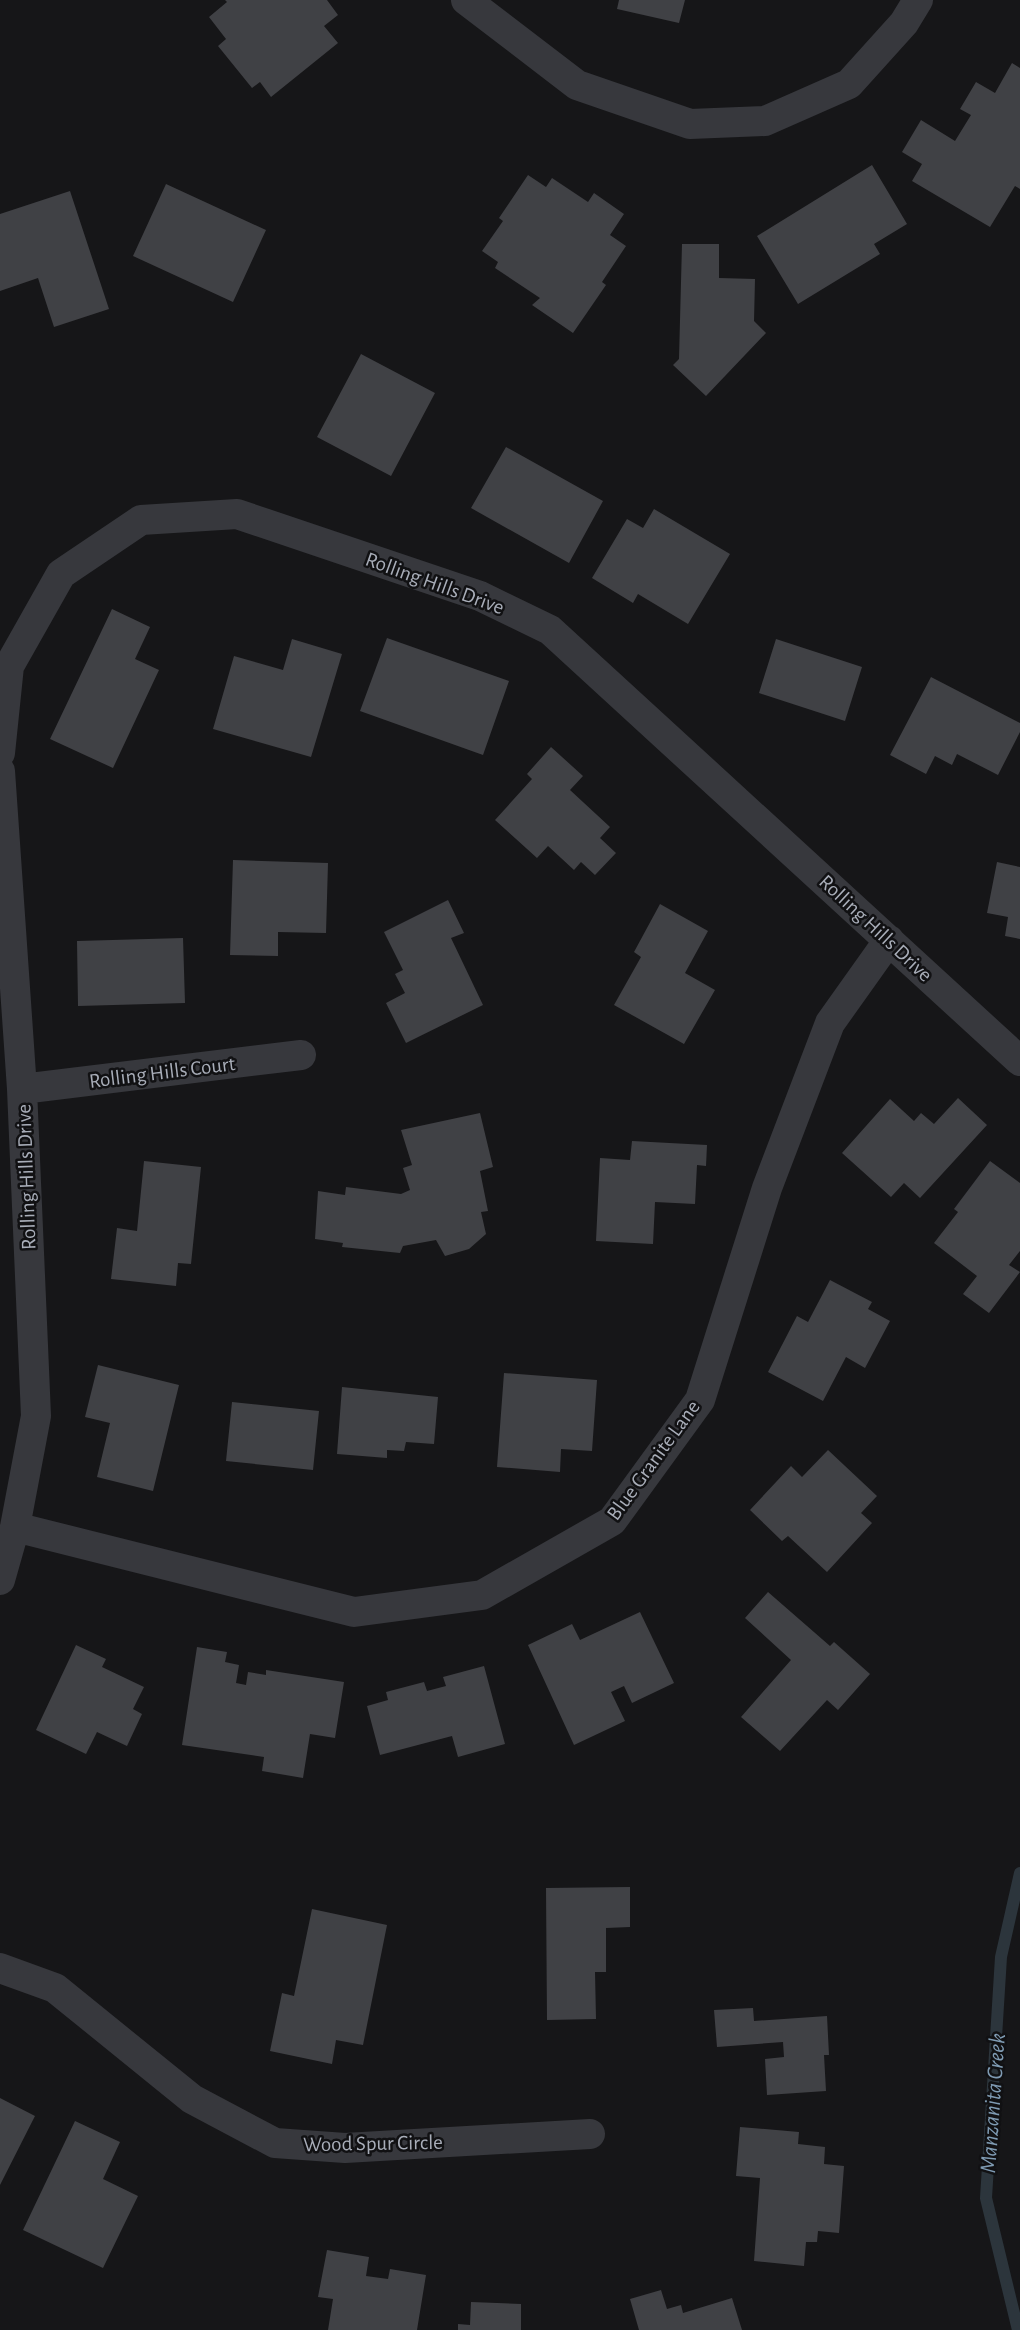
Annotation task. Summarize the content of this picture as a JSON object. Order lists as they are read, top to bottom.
{
  "streets": {
    "street": [
      "Rolling Hills Drive",
      "Rolling Hills Court",
      "Blue Granite Lane",
      "Wood Spur Circle"
    ]
  },
  "crossings": [
    ["Rolling Hills Drive", "Rolling Hills Court"],
    ["Rolling Hills Drive", "Blue Granite Lane"]
  ],
  "water": ["Manzanita Creek"]
}
